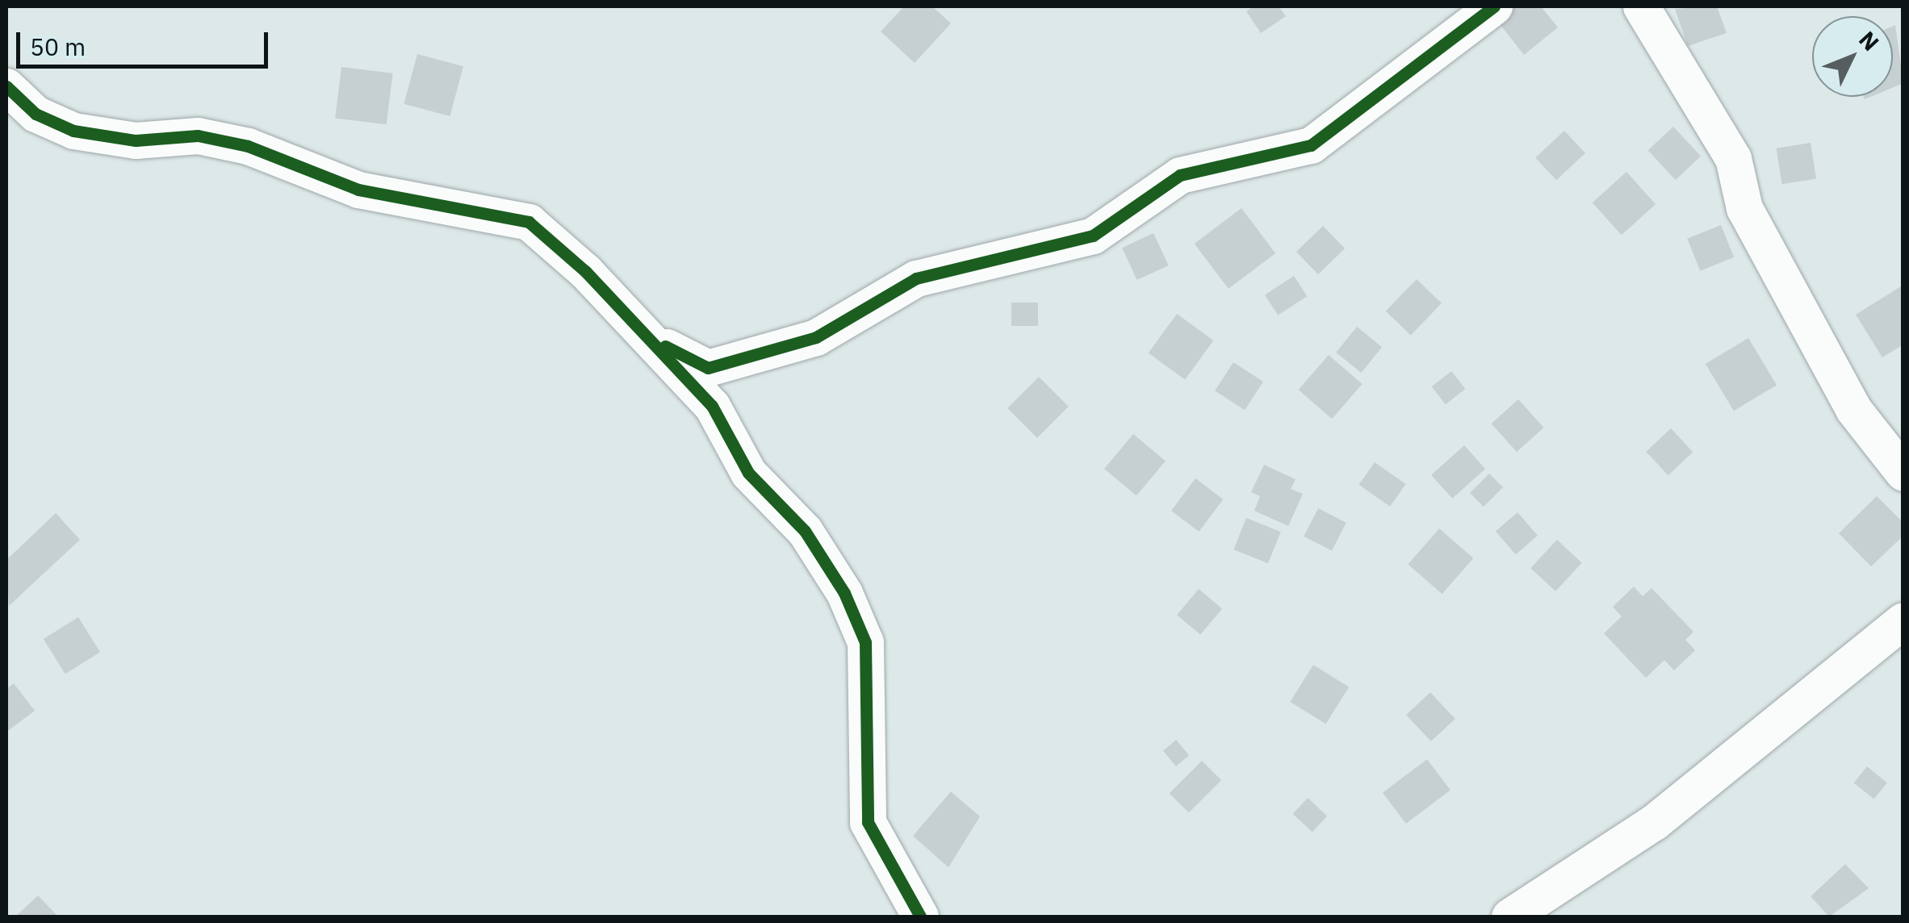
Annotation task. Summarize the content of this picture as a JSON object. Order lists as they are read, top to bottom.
{
  "scale_bar": "50 m",
  "north": "top right"
}
